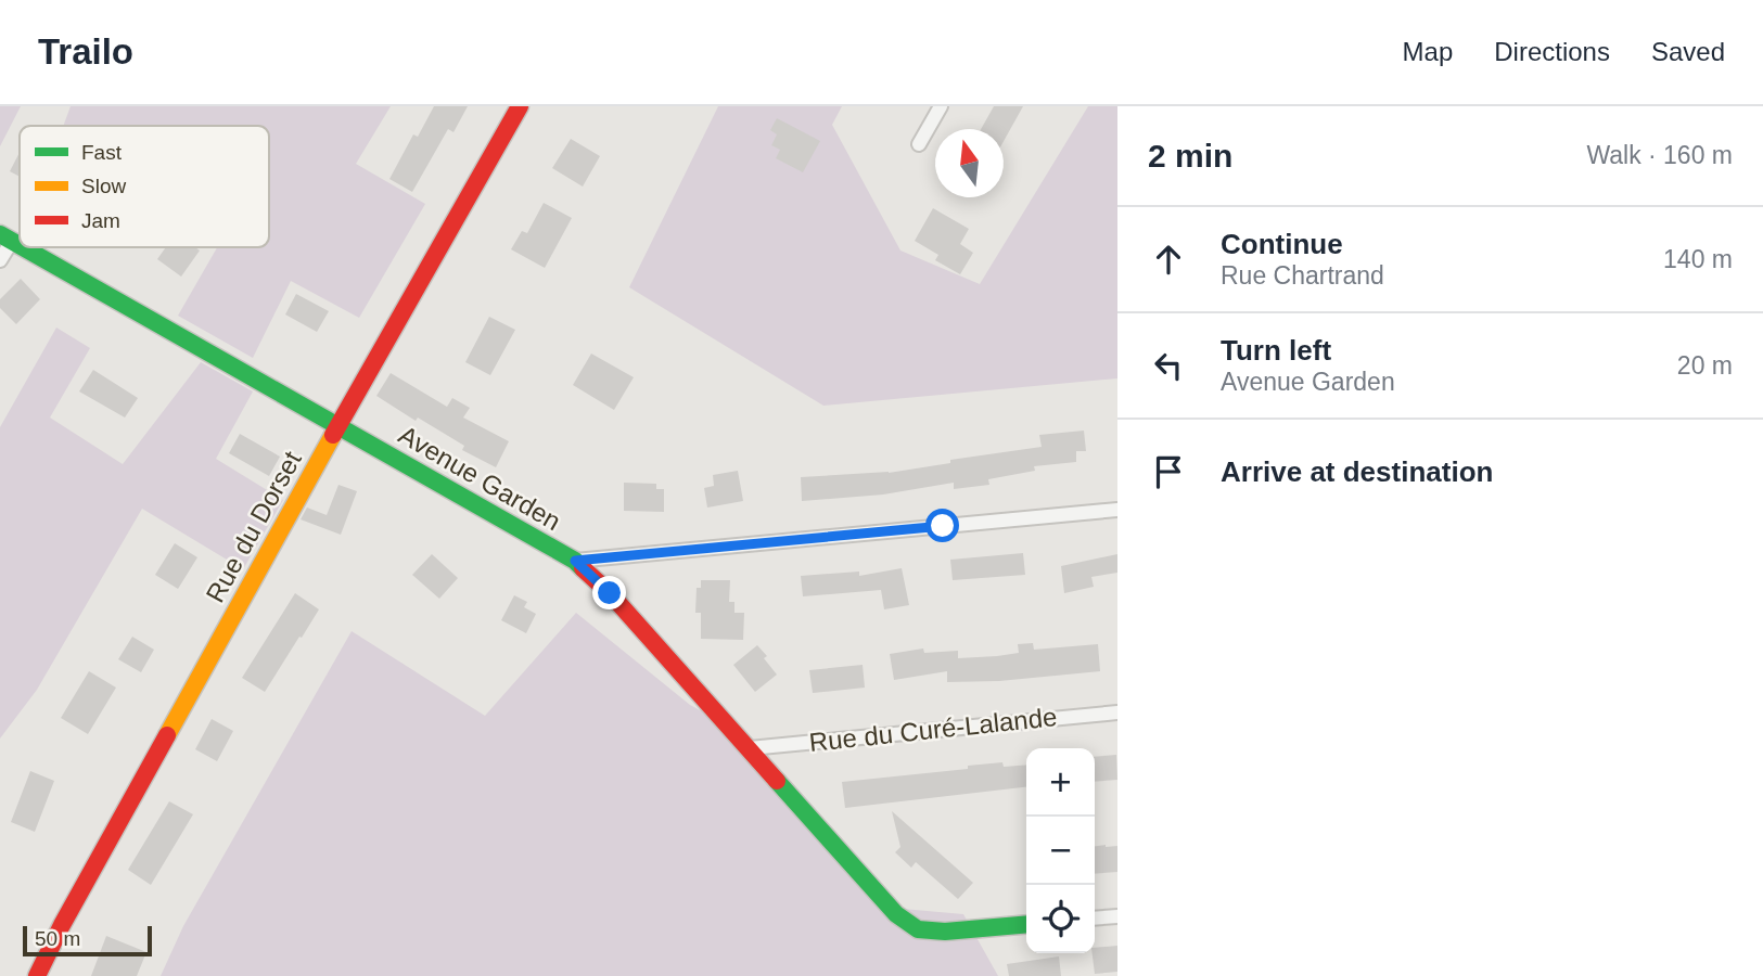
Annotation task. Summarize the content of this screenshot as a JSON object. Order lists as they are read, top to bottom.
{
  "streets": {
    "street": ["Avenue Garden", "Rue du Dorset", "Rue du Curé-Lalande"]
  },
  "crossings": [
    ["Avenue Garden", "Rue du Dorset"],
    ["Avenue Garden", "Rue du Curé-Lalande"]
  ],
  "legend": ["Fast", "Slow", "Jam"],
  "scale_bar": "50 m",
  "north": "top",
  "page": {
    "header": "Trailo",
    "nav": ["Map", "Directions", "Saved"],
    "heading": ["2 min", "Walk · 160 m"],
    "list": [
      ["Continue", "Rue Chartrand", "140 m"],
      ["Turn left", "Avenue Garden", "20 m"],
      "Arrive at destination"
    ],
    "map_buttons": ["+", "−"],
    "scale": "50 m"
  }
}
